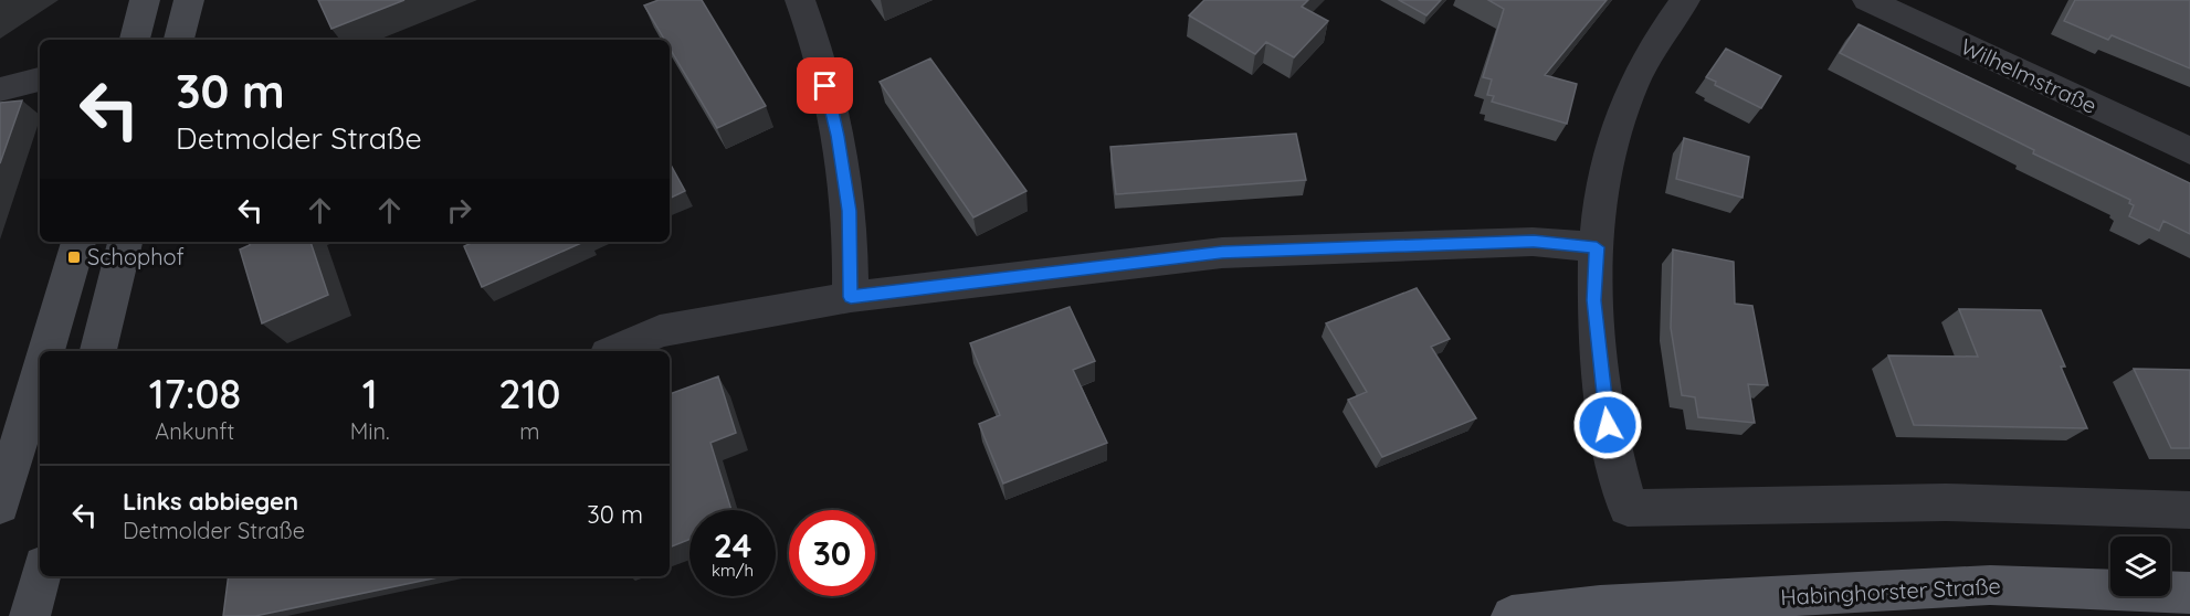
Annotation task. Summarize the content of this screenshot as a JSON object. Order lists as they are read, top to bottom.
{
  "streets": {
    "main road": ["Habinghorster Straße"],
    "street": ["Wilhelmstraße"]
  },
  "places": {
    "transit": ["Schophof"]
  },
  "page": {
    "turn": ["30 m", "Detmolder Straße"],
    "eta": [
      "17:08",
      "Ankunft",
      "1",
      "Min.",
      "210",
      "m"
    ],
    "list": [
      {
        "name": "Links abbiegen",
        "note": "Detmolder Straße",
        "value": "30 m"
      }
    ],
    "speed": "24 km/h",
    "limit": "30"
  }
}
